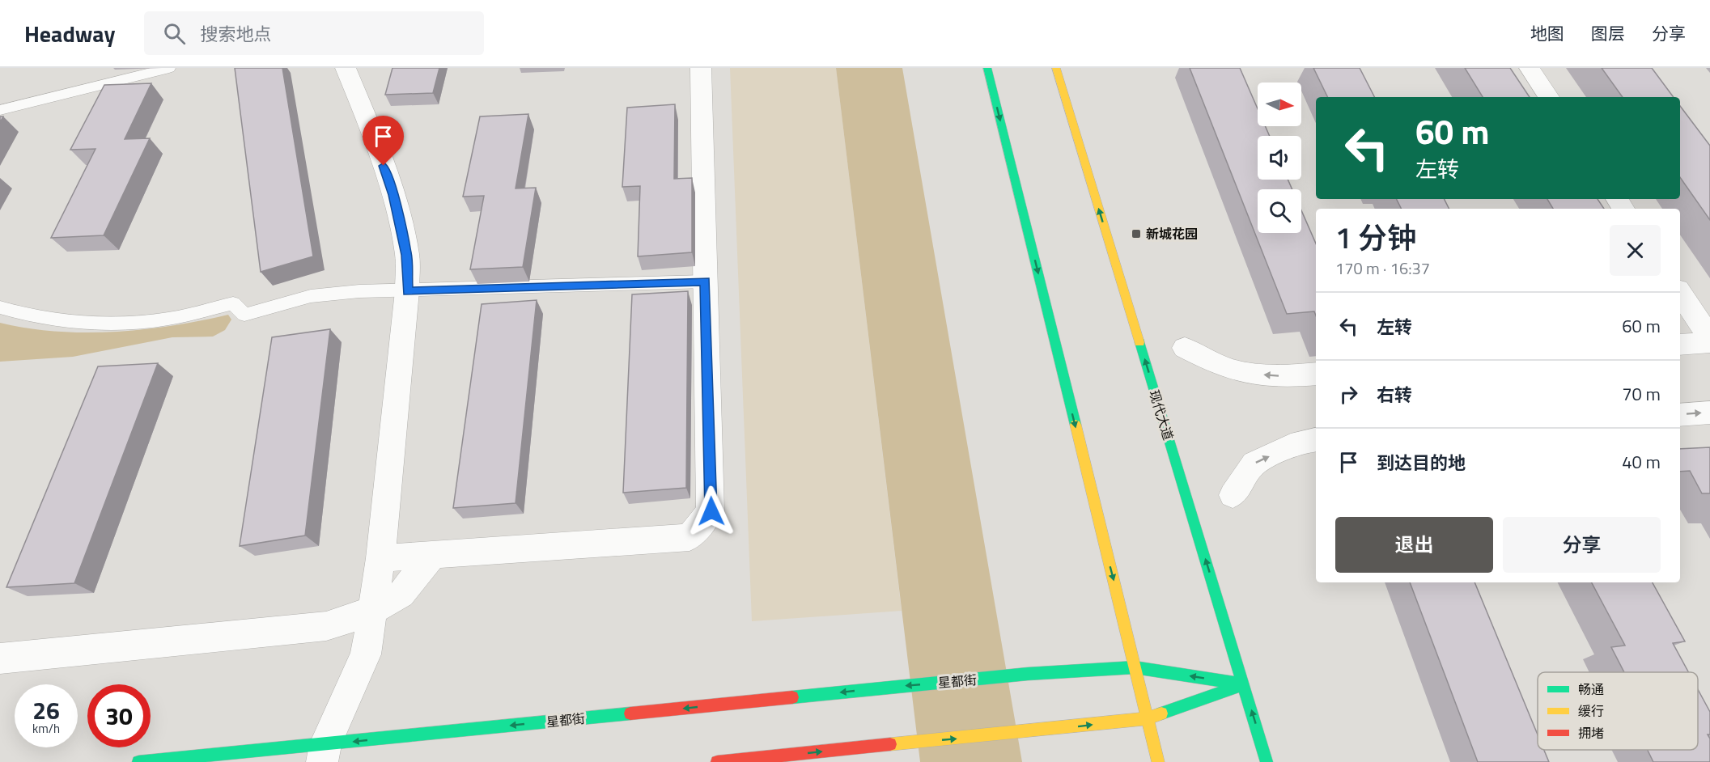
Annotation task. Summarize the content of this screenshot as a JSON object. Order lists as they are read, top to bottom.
{
  "streets": {
    "main road": ["现代大道", "星都街"]
  },
  "crossings": [
    ["现代大道", "星都街"]
  ],
  "places": {
    "transit": ["新城花园"]
  },
  "legend": ["畅通", "缓行", "拥堵"],
  "north": "right",
  "page": {
    "header": "Headway",
    "search": "搜索地点",
    "nav": ["地图", "图层", "分享"],
    "turn": ["60 m", "左转"],
    "heading": ["1 分钟", "170 m · 16:37"],
    "list": [
      {
        "name": "左转",
        "value": "60 m"
      },
      {
        "name": "右转",
        "value": "70 m"
      },
      {
        "name": "到达目的地",
        "value": "40 m"
      }
    ],
    "buttons": ["退出", "分享"],
    "speed": "26 km/h",
    "limit": "30"
  }
}
